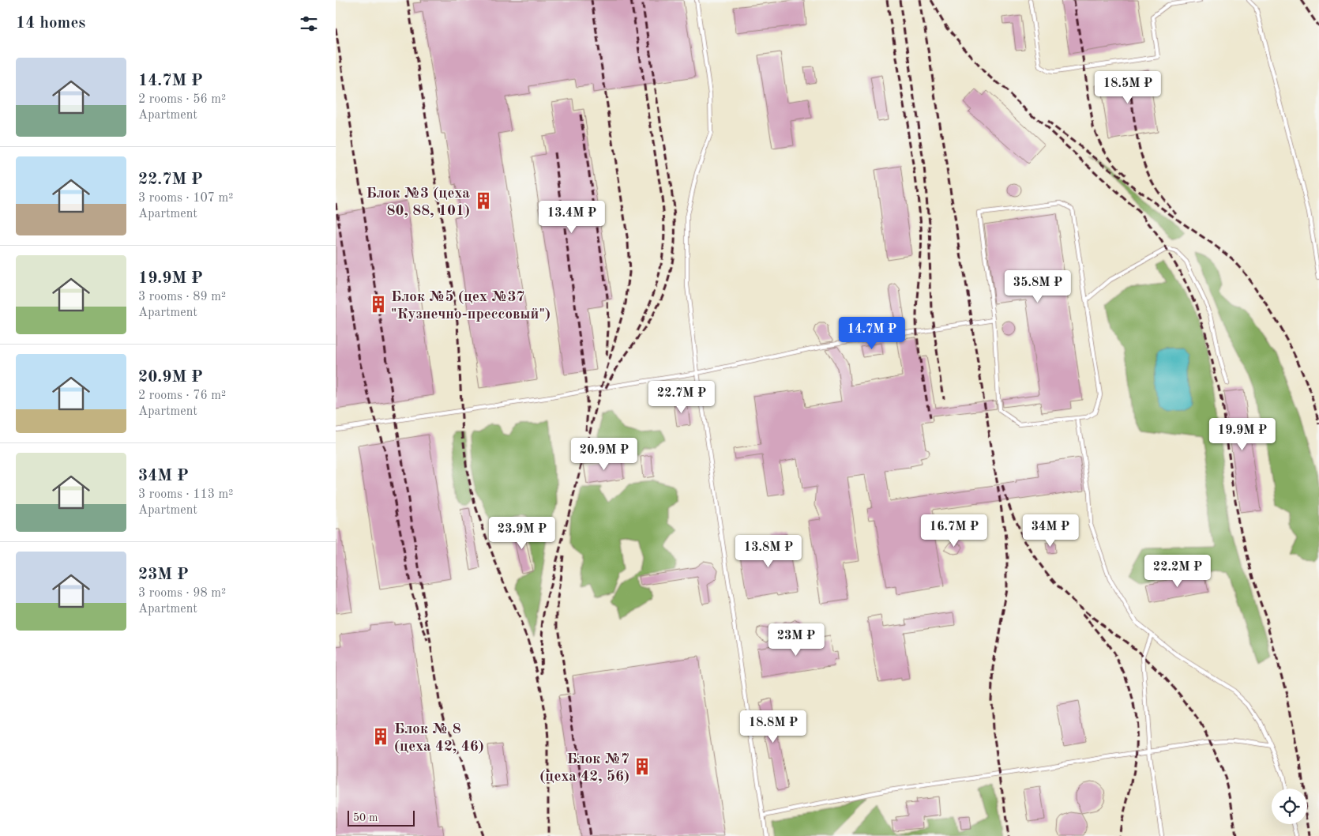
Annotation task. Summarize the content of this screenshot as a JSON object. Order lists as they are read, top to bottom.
{
  "places": {
    "building": [
      "Блок №3 (цеха 80, 88, 101)",
      "Блок №5 (цех №37 \"Кузнечно-прессовый\")",
      "Блок № 8 (цеха 42, 46)",
      "Блок №7 (цеха 42, 56)"
    ]
  },
  "scale_bar": "50 m",
  "page": {
    "heading": "14 homes",
    "list": [
      {
        "name": "14.7M ₽",
        "note": "2 rooms · 56 m² · Apartment"
      },
      {
        "name": "22.7M ₽",
        "note": "3 rooms · 107 m² · Apartment"
      },
      {
        "name": "19.9M ₽",
        "note": "3 rooms · 89 m² · Apartment"
      },
      {
        "name": "20.9M ₽",
        "note": "2 rooms · 76 m² · Apartment"
      },
      {
        "name": "34M ₽",
        "note": "3 rooms · 113 m² · Apartment"
      },
      {
        "name": "23M ₽",
        "note": "3 rooms · 98 m² · Apartment"
      }
    ],
    "price": [
      "18.5M ₽",
      "13.4M ₽",
      "35.8M ₽",
      "14.7M ₽",
      "22.7M ₽",
      "19.9M ₽",
      "20.9M ₽",
      "16.7M ₽",
      "34M ₽",
      "23.9M ₽",
      "13.8M ₽",
      "22.2M ₽",
      "23M ₽",
      "18.8M ₽"
    ],
    "scale": "50 m"
  }
}
